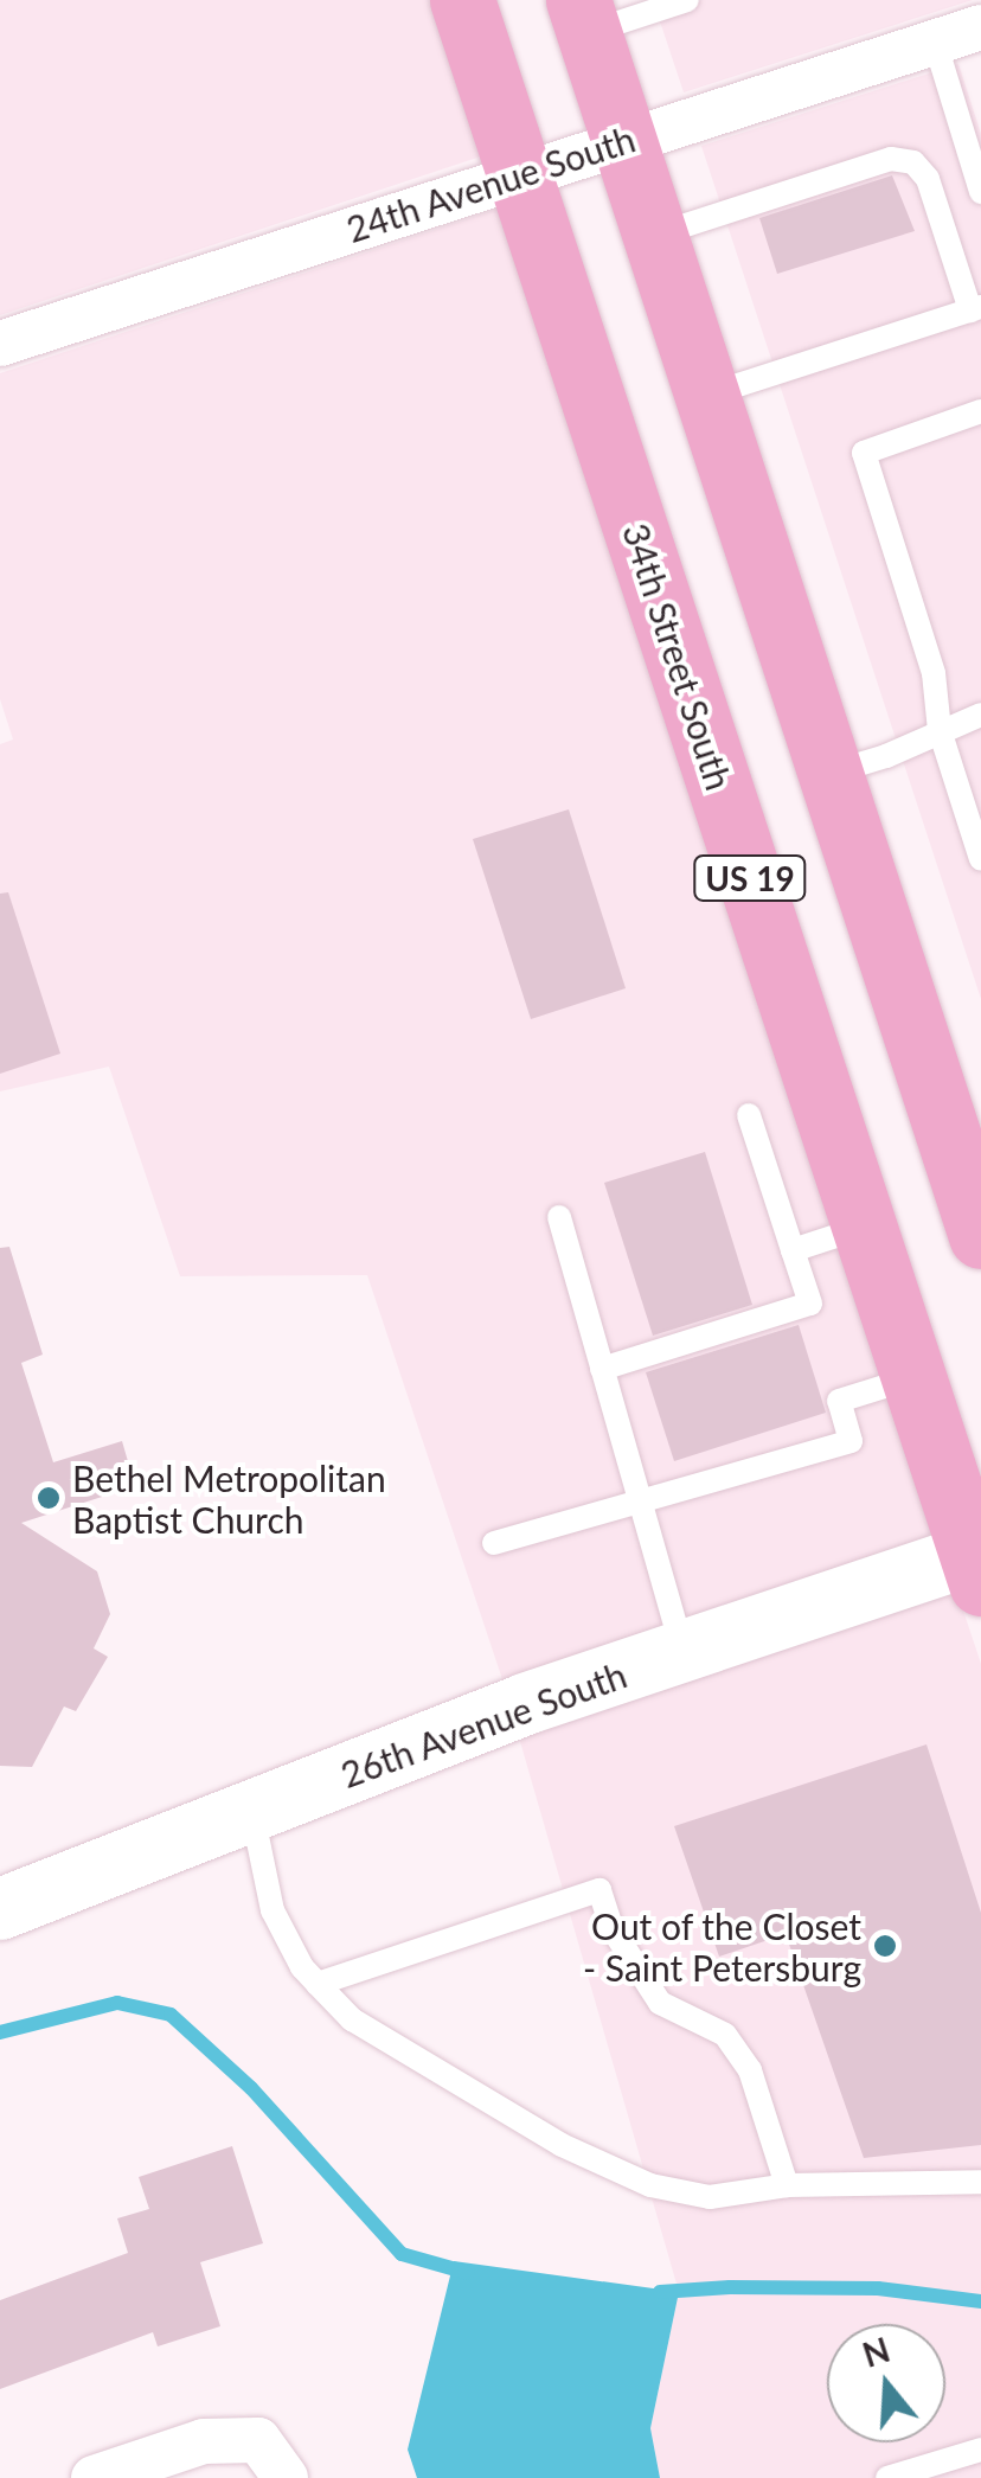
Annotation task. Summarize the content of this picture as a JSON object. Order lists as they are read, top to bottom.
{
  "streets": {
    "highway": ["34th Street South", "US 19"],
    "street": ["24th Avenue South", "26th Avenue South"]
  },
  "crossings": [
    ["24th Avenue South", "34th Street South"],
    ["24th Avenue South", "US 19"],
    ["34th Street South", "26th Avenue South"]
  ],
  "places": ["Bethel Metropolitan Baptist Church", "Out of the Closet - Saint Petersburg"],
  "north": "top"
}
